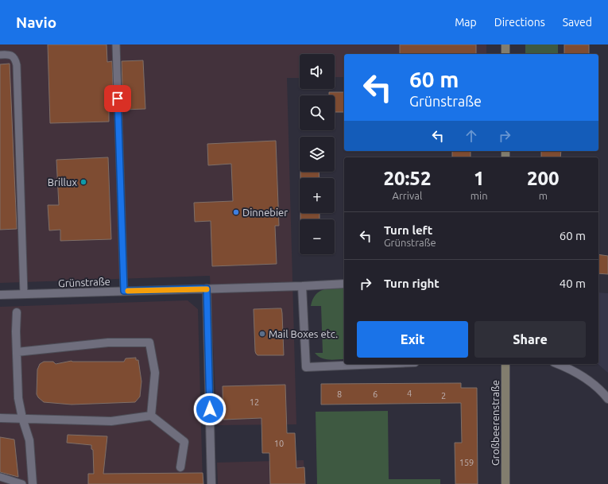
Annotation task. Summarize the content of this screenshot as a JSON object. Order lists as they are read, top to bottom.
{
  "streets": {
    "street": ["Grünstraße", "Großbeerenstraße"]
  },
  "places": ["Brillux", "Dinnebier", "Mail Boxes etc."],
  "house_numbers": [
    "4",
    "8",
    "6",
    "2",
    "12",
    "10",
    "159"
  ],
  "page": {
    "header": "Navio",
    "nav": ["Map", "Directions", "Saved"],
    "map_buttons": ["+", "−"],
    "turn": ["60 m", "Grünstraße"],
    "eta": [
      "20:52",
      "Arrival",
      "1",
      "min",
      "200",
      "m"
    ],
    "list": [
      {
        "name": "Turn left",
        "note": "Grünstraße",
        "value": "60 m"
      },
      {
        "name": "Turn right",
        "value": "40 m"
      }
    ],
    "buttons": ["Exit", "Share"]
  }
}
